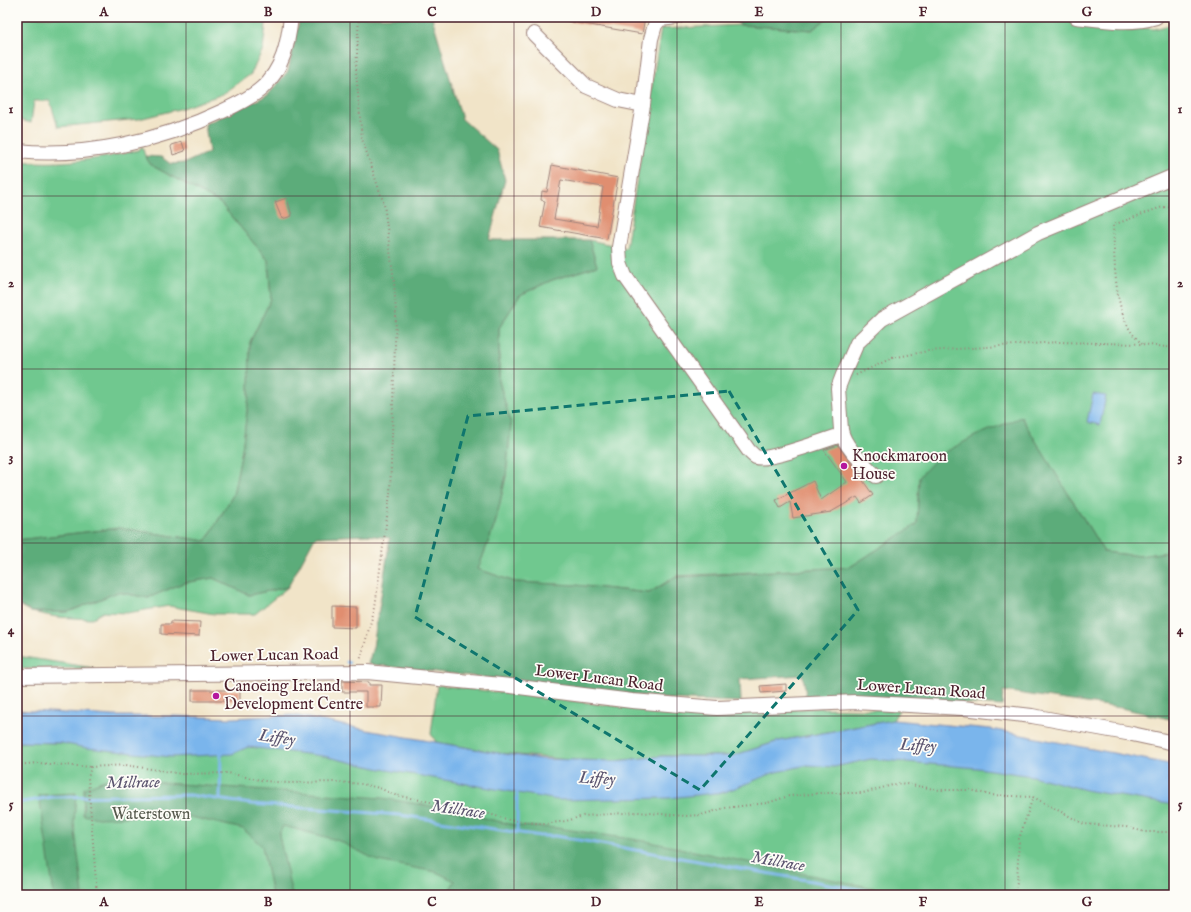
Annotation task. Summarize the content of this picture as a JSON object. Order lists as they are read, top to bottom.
{
  "streets": {
    "street": ["Lower Lucan Road"]
  },
  "water": ["Liffey", "Millrace"],
  "parks": ["Waterstown"],
  "places": ["Knockmaroon House", "Canoeing Ireland Development Centre"],
  "grid": {
    "columns": [
      "A",
      "B",
      "C",
      "D",
      "E",
      "F",
      "G"
    ],
    "rows": [
      "1",
      "2",
      "3",
      "4",
      "5"
    ]
  }
}
